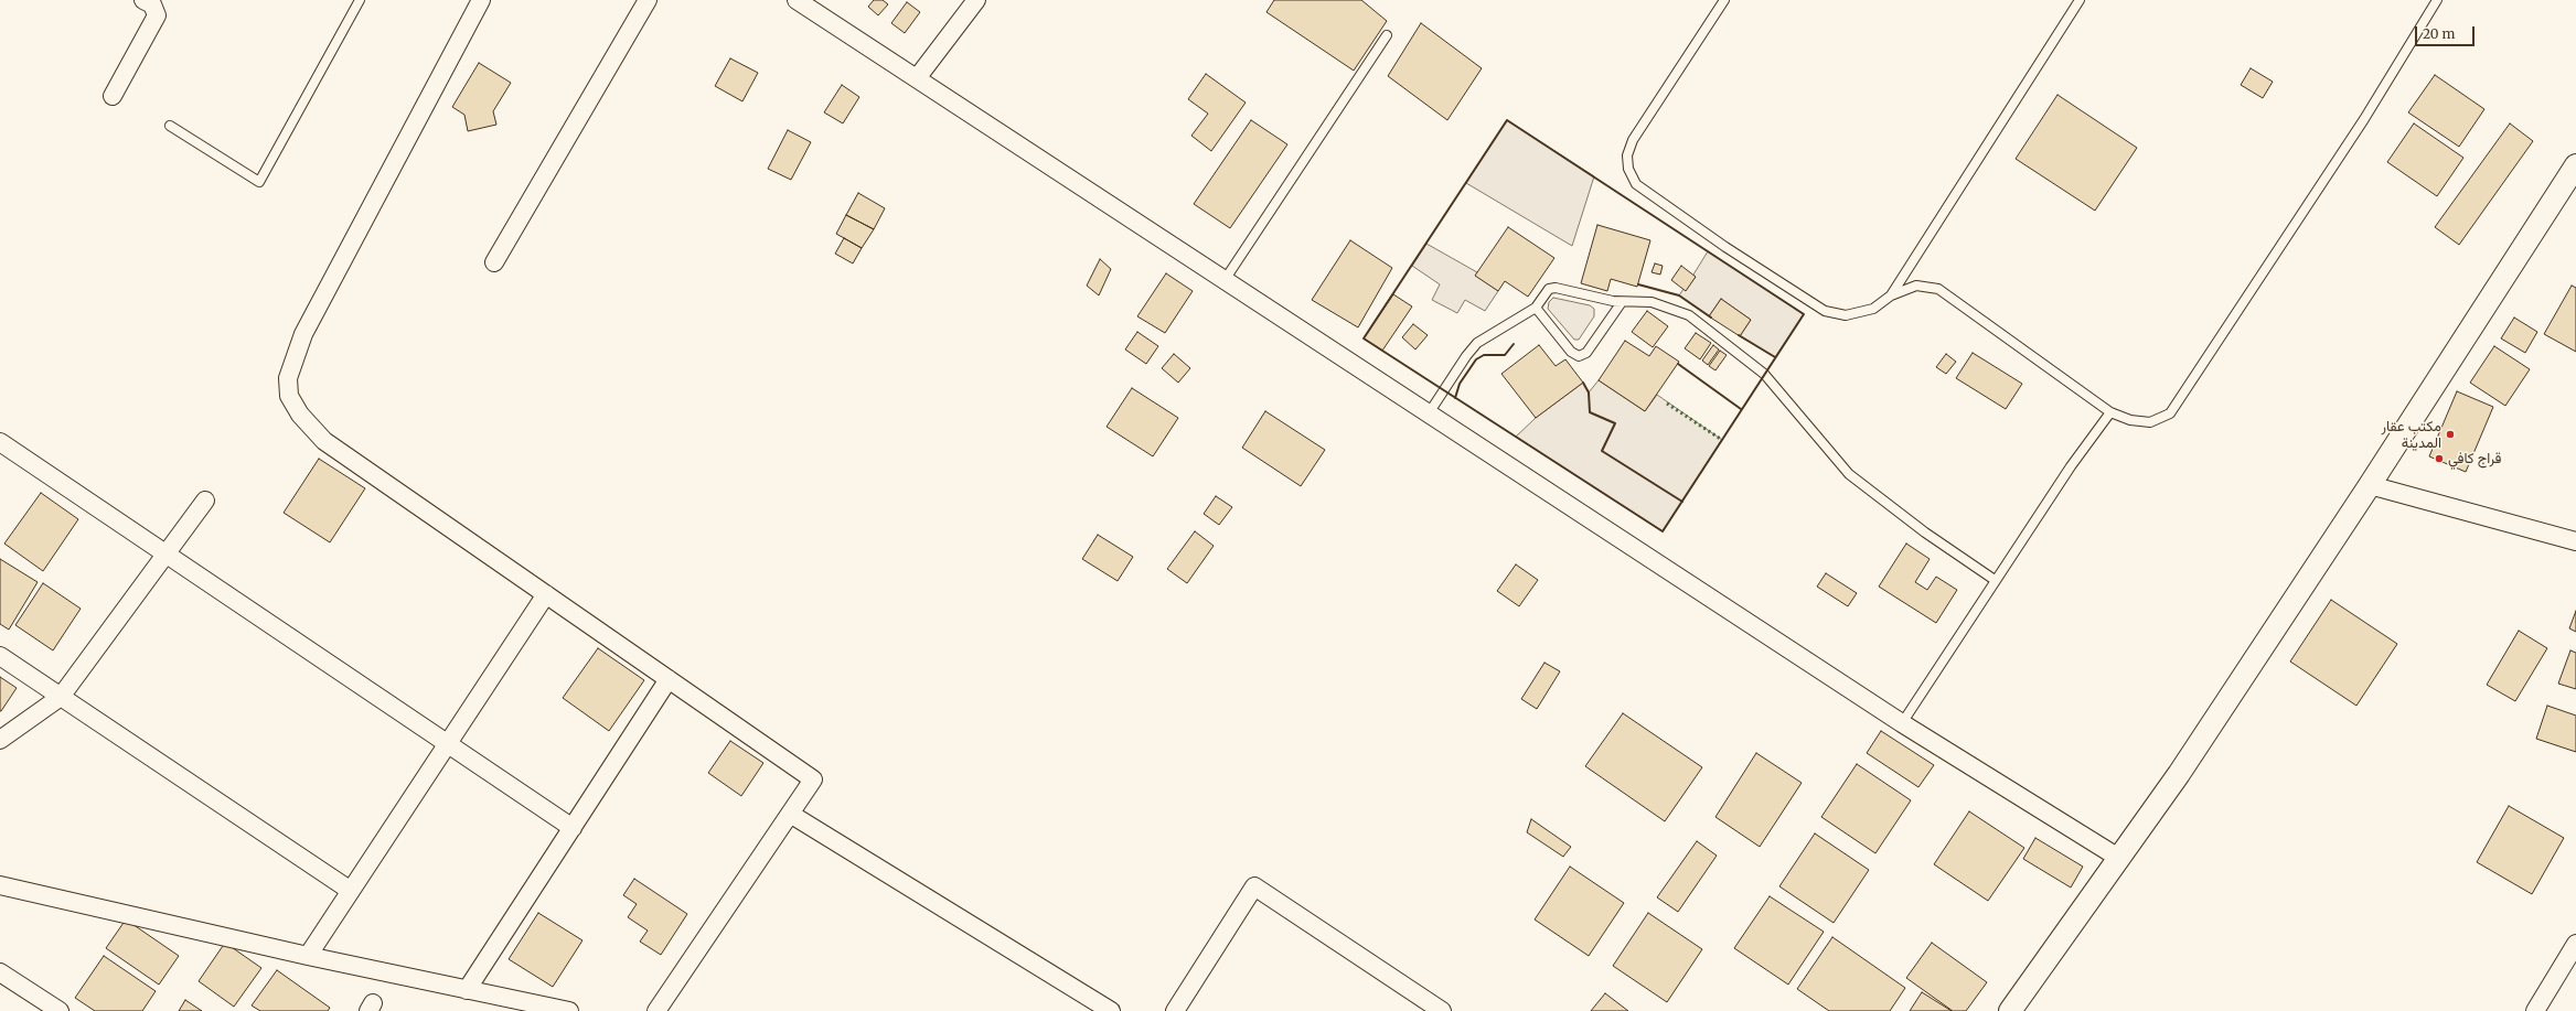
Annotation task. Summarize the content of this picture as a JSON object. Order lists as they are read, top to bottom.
{
  "places": ["مكتب عقار المدينة", "قراج كافي"],
  "scale_bar": "20 m"
}
